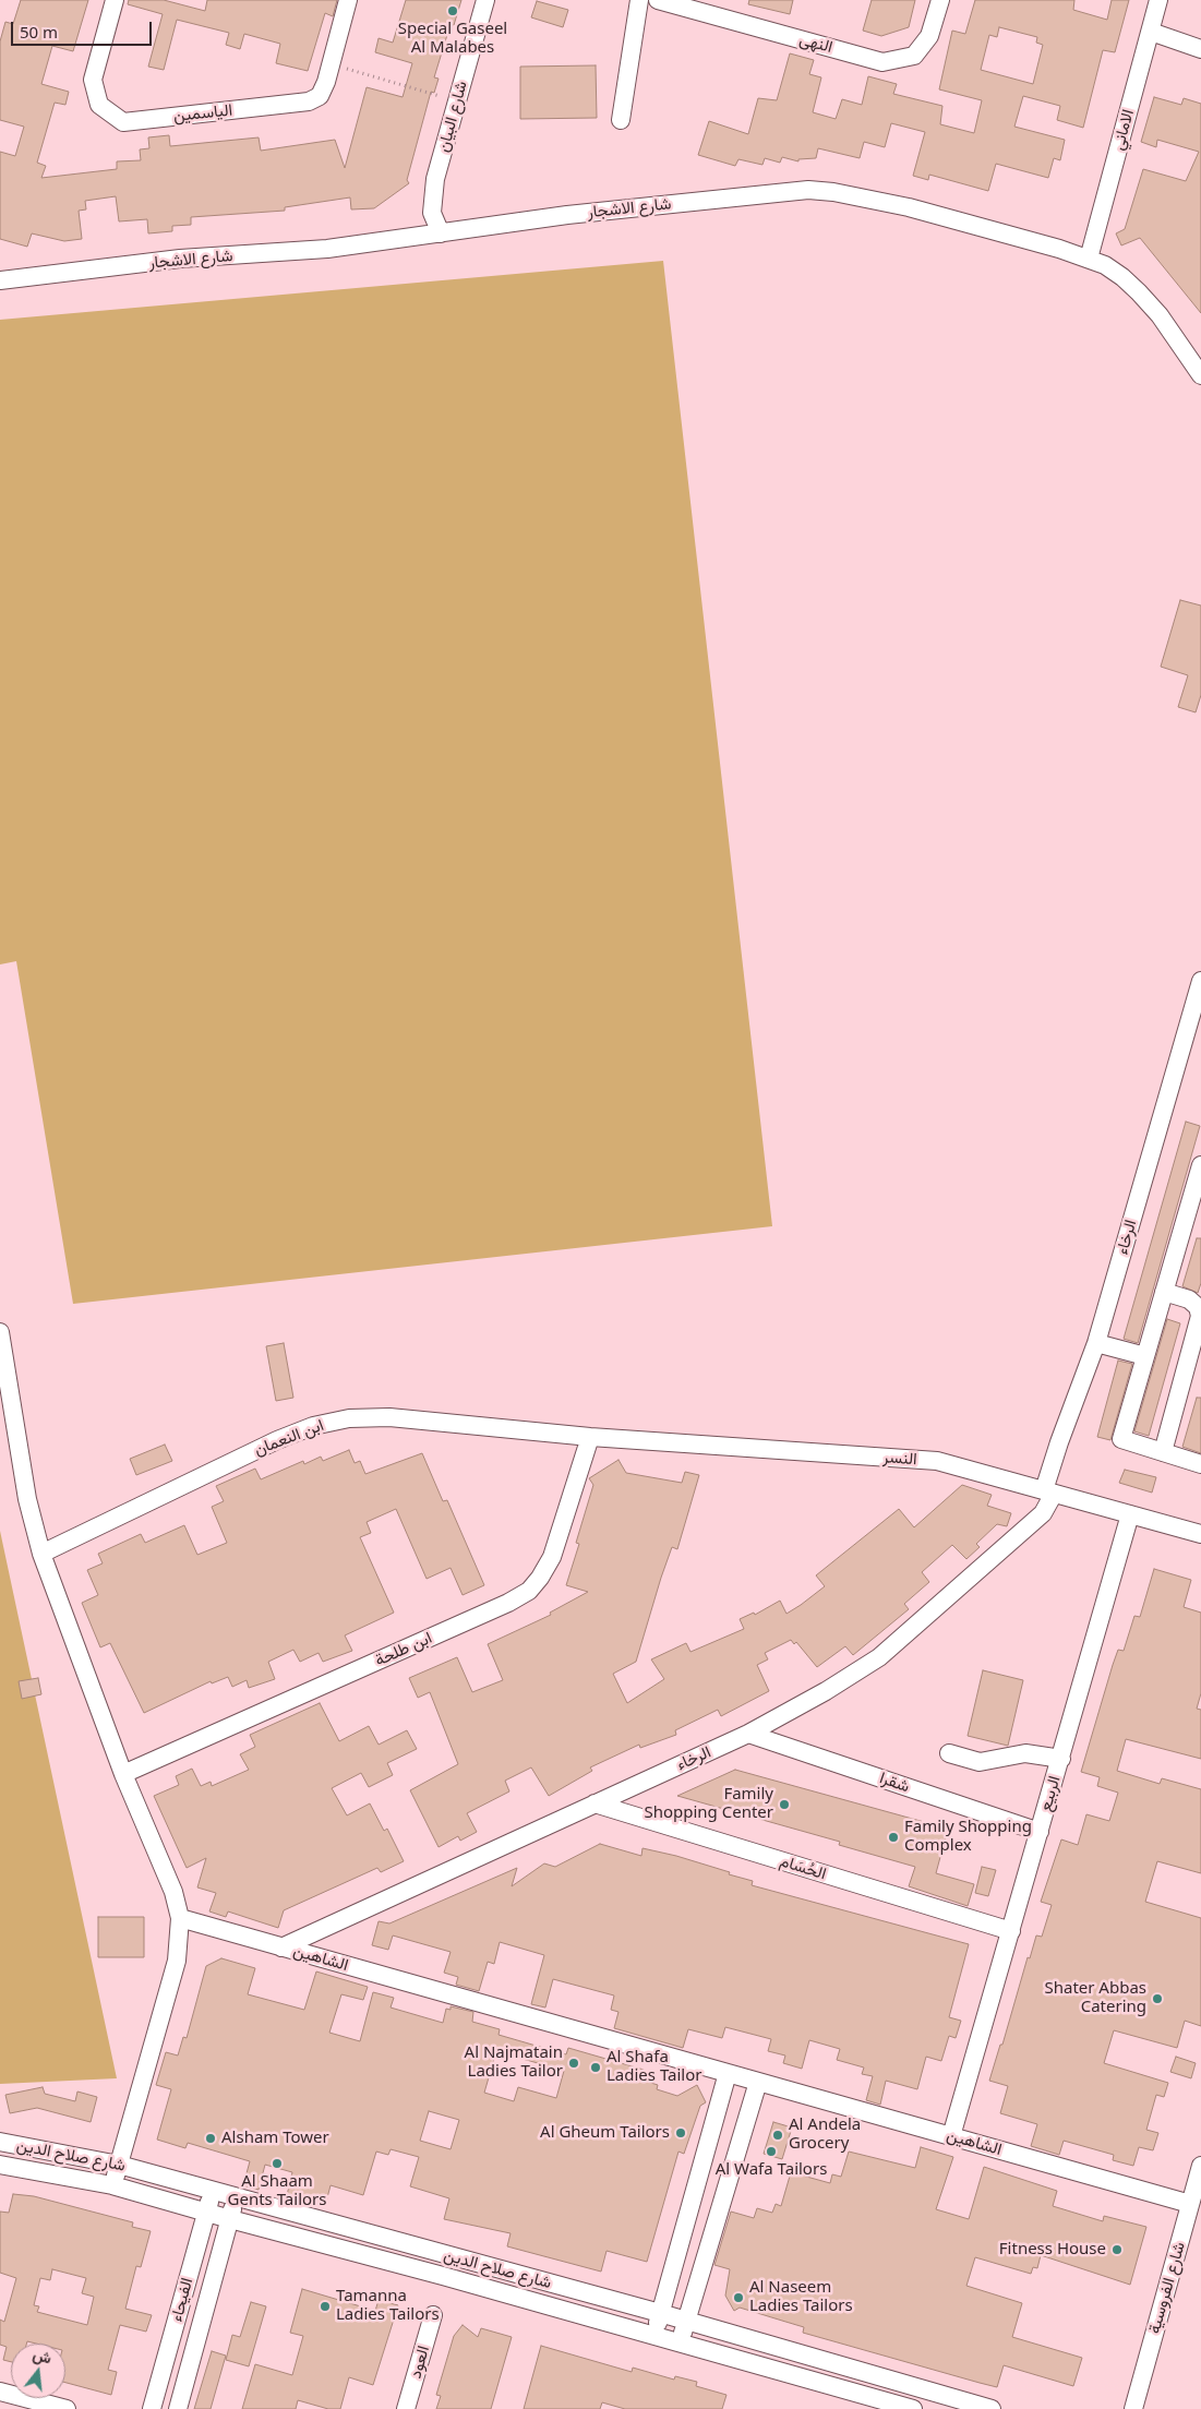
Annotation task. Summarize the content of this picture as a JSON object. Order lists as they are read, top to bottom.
{
  "streets": {
    "street": [
      "النهى",
      "الياسمين",
      "شارع البيان",
      "الاماني",
      "شارع الاشجار",
      "الرخاء",
      "ابن النعمان",
      "النسر",
      "ابن طلحة",
      "شقرا",
      "الربيع",
      "الحُسَام",
      "الشاهين",
      "شارع صلاح الدين",
      "شارع الفروسية",
      "الفيحاء",
      "العود"
    ]
  },
  "crossings": [
    ["شارع البيان", "شارع الاشجار"],
    ["الاماني", "شارع الاشجار"],
    ["الرخاء", "النسر"],
    ["الرخاء", "شقرا"],
    ["الرخاء", "الحُسَام"],
    ["الرخاء", "الشاهين"],
    ["ابن النعمان", "النسر"],
    ["ابن النعمان", "ابن طلحة"],
    ["النسر", "ابن طلحة"],
    ["النسر", "الربيع"],
    ["شقرا", "الربيع"],
    ["الربيع", "الحُسَام"],
    ["الربيع", "الشاهين"],
    ["الشاهين", "شارع الفروسية"],
    ["شارع صلاح الدين", "الفيحاء"]
  ],
  "places": [
    "Special Gaseel Al Malabes",
    "Family Shopping Center",
    "Family Shopping Complex",
    "Shater Abbas Catering",
    "Al Najmatain Ladies Tailor",
    "Al Shafa Ladies Tailor",
    "Al Gheum Tailors",
    "Al Andela Grocery",
    "Alsham Tower",
    "Al Wafa Tailors",
    "Al Shaam Gents Tailors",
    "Fitness House",
    "Al Naseem Ladies Tailors",
    "Tamanna Ladies Tailors"
  ],
  "scale_bar": "50 m",
  "north": "top"
}
